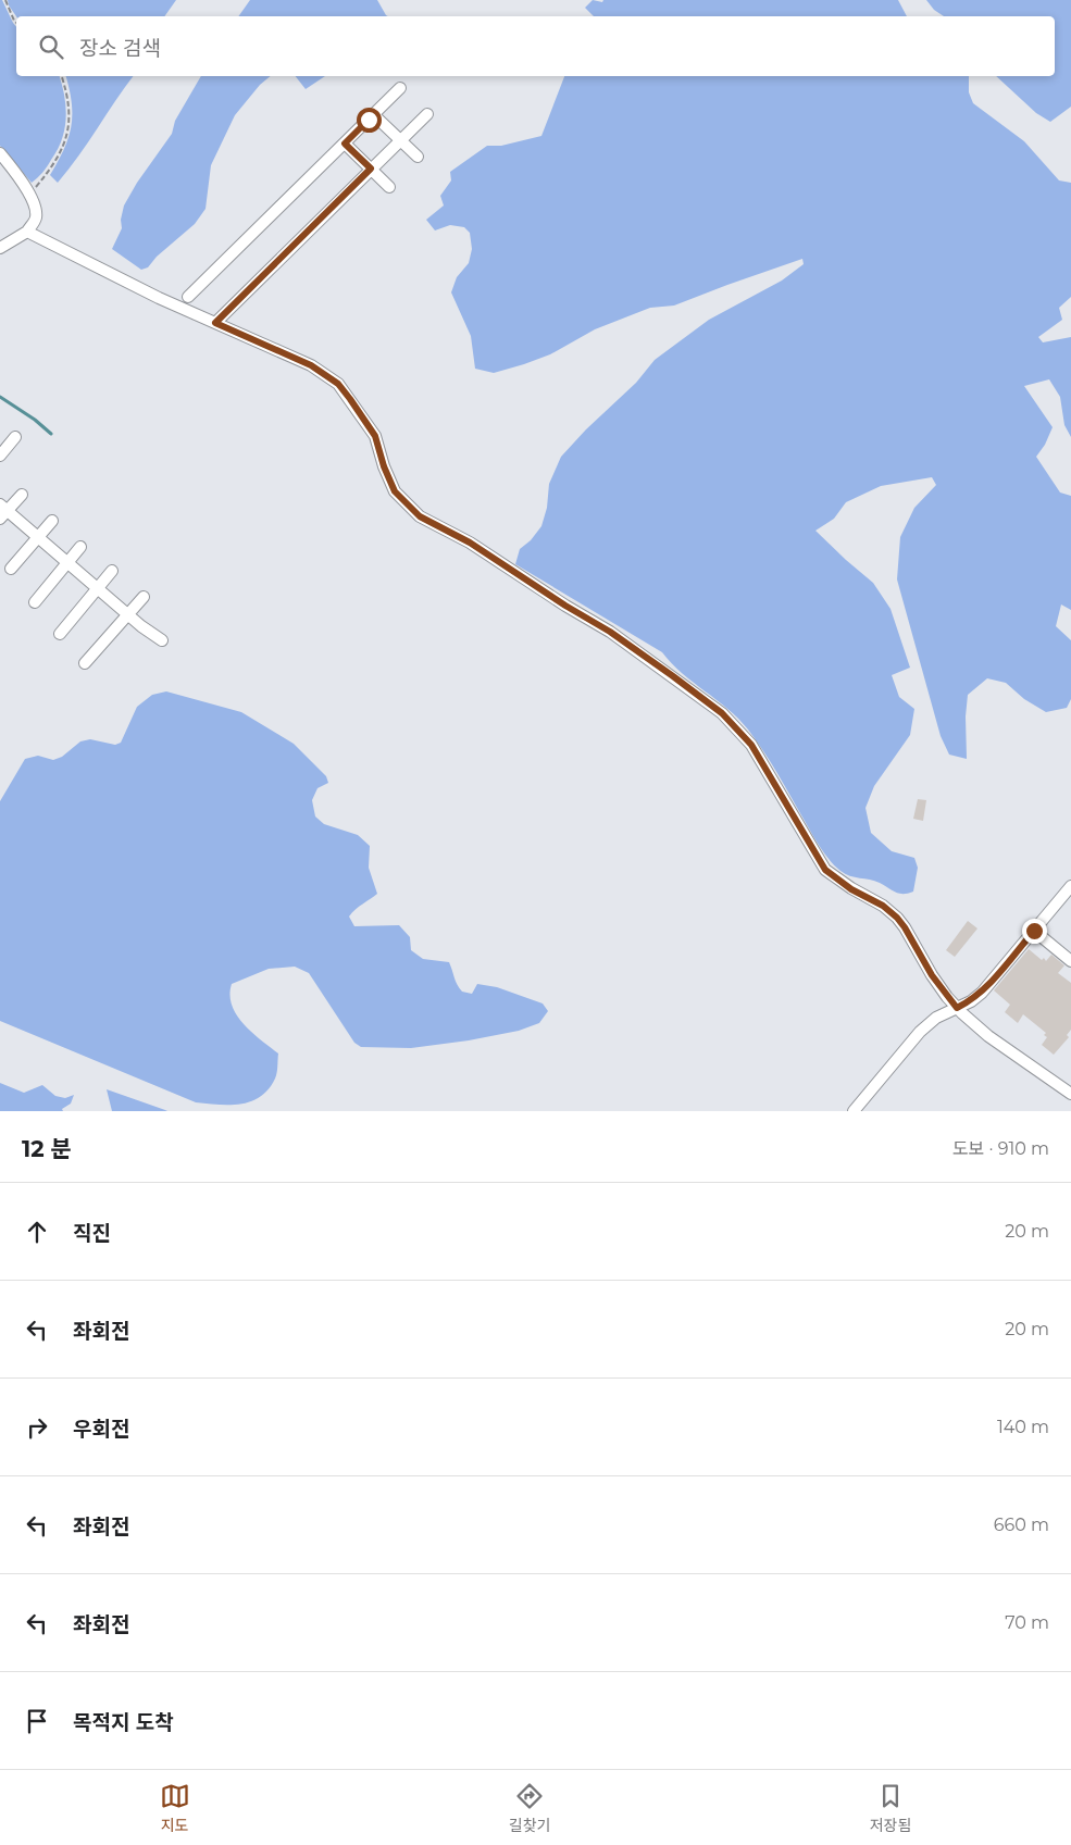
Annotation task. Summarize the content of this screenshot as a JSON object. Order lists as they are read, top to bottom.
{
  "page": {
    "search": "장소 검색",
    "heading": ["12 분", "도보 · 910 m"],
    "list": [
      ["직진", "20 m"],
      ["좌회전", "20 m"],
      ["우회전", "140 m"],
      ["좌회전", "660 m"],
      ["좌회전", "70 m"],
      "목적지 도착"
    ],
    "nav": ["지도", "길찾기", "저장됨"]
  }
}
